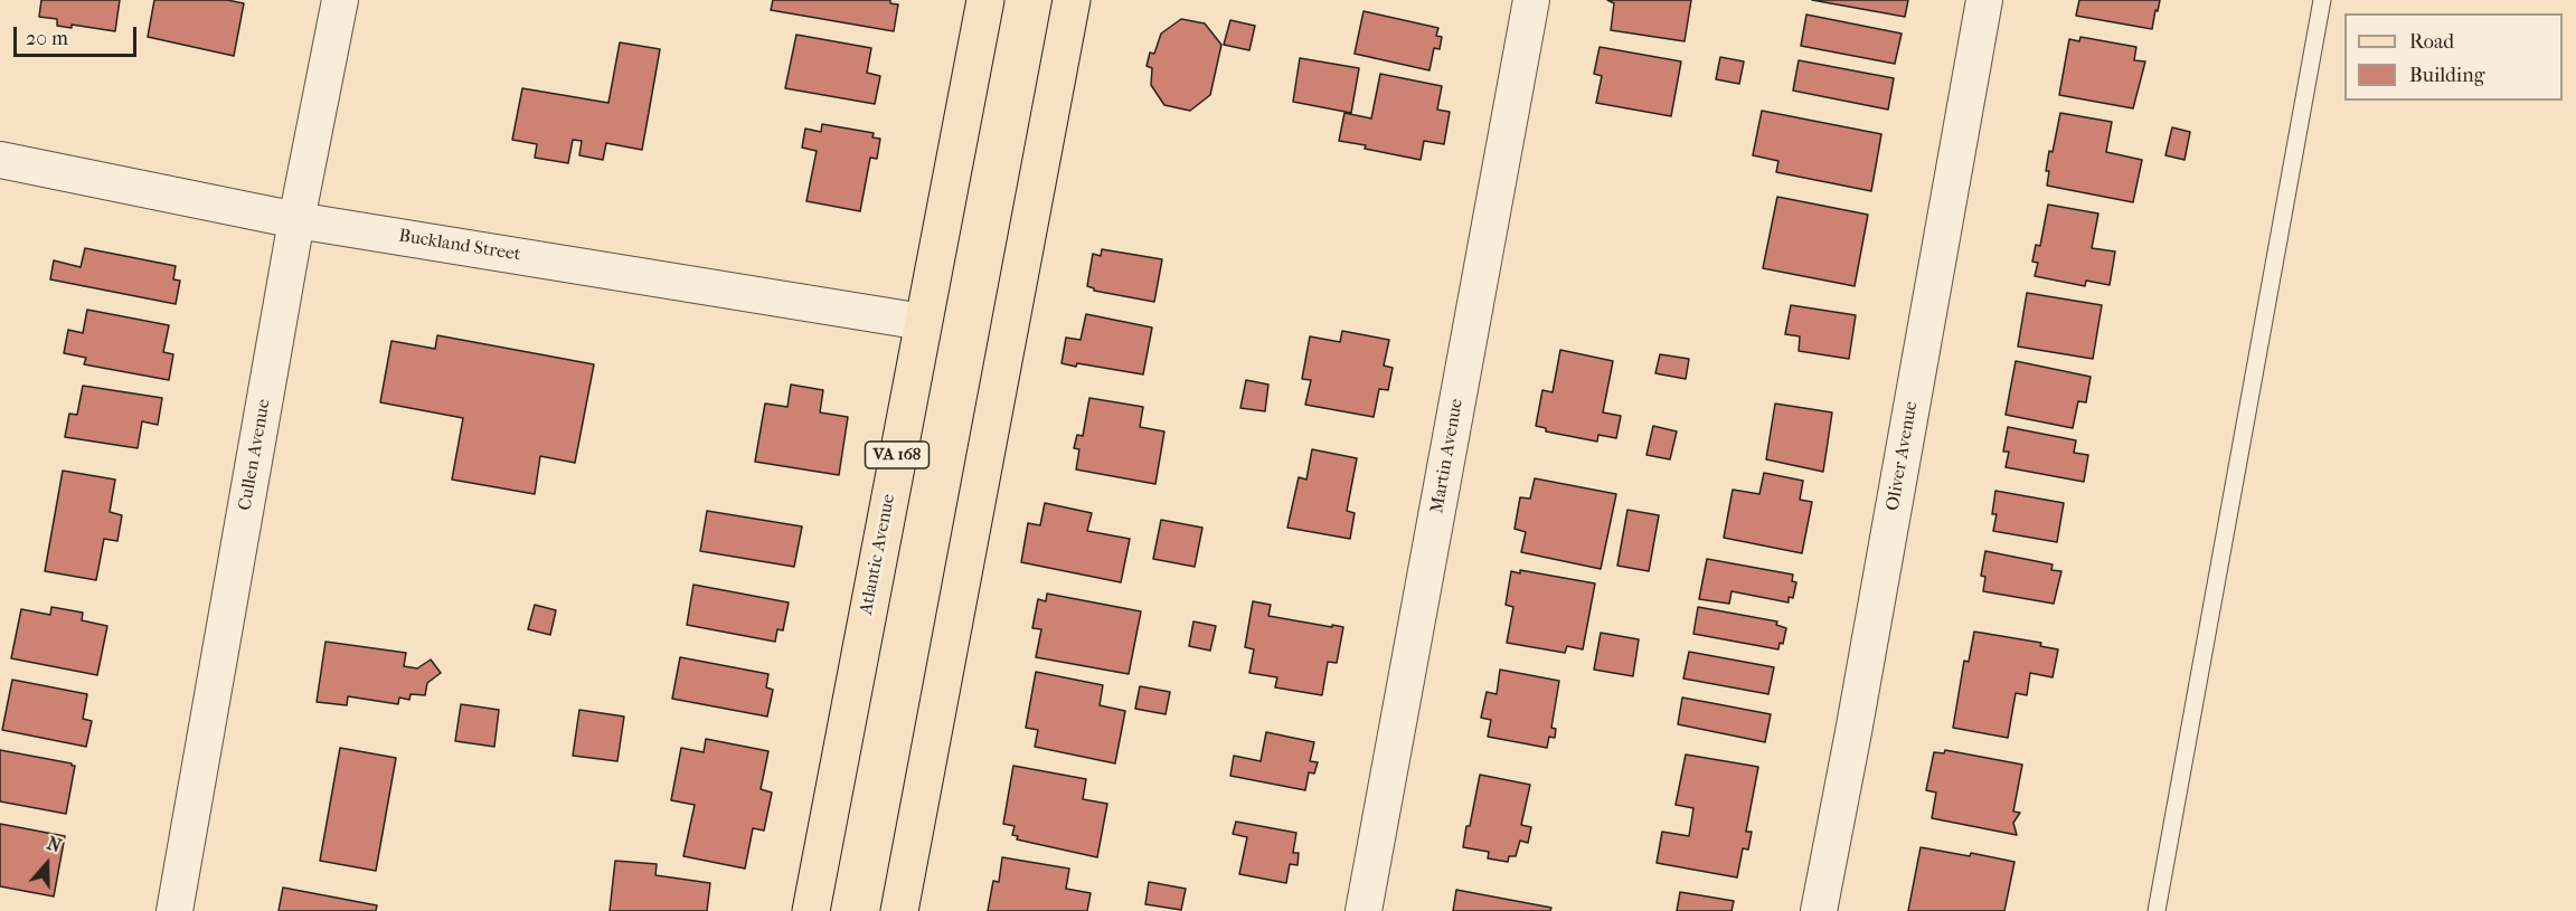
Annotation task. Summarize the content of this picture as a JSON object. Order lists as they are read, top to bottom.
{
  "streets": {
    "main road": ["VA 168", "Atlantic Avenue"],
    "street": [
      "Buckland Street",
      "Cullen Avenue",
      "Martin Avenue",
      "Oliver Avenue"
    ]
  },
  "crossings": [
    ["Buckland Street", "Cullen Avenue"],
    ["Buckland Street", "Atlantic Avenue"]
  ],
  "legend": ["Road", "Building"],
  "scale_bar": "20 m",
  "north": "top"
}
